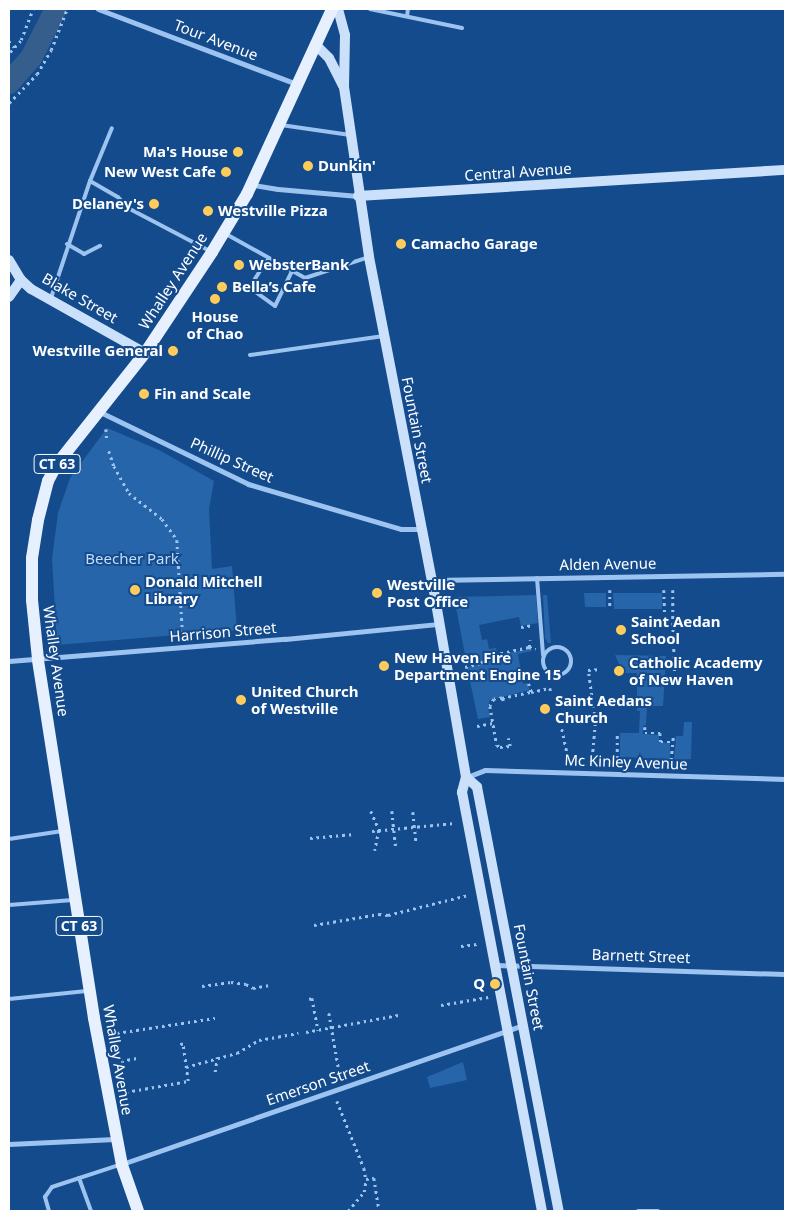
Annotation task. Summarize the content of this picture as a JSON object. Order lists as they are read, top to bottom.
{
  "streets": {
    "main road": [
      "Central Avenue",
      "Whalley Avenue",
      "Blake Street",
      "Fountain Street",
      "CT 63"
    ],
    "street": [
      "Tour Avenue",
      "Phillip Street",
      "Alden Avenue",
      "Harrison Street",
      "Mc Kinley Avenue",
      "Barnett Street",
      "Emerson Street"
    ]
  },
  "crossings": [
    ["Tour Avenue", "Whalley Avenue"],
    ["Central Avenue", "Whalley Avenue"],
    ["Central Avenue", "Fountain Street"],
    ["Whalley Avenue", "Blake Street"],
    ["Whalley Avenue", "Fountain Street"],
    ["Whalley Avenue", "Phillip Street"],
    ["Whalley Avenue", "Harrison Street"],
    ["Whalley Avenue", "Emerson Street"],
    ["Fountain Street", "Phillip Street"],
    ["Fountain Street", "Alden Avenue"],
    ["Fountain Street", "Harrison Street"],
    ["Fountain Street", "Mc Kinley Avenue"],
    ["Fountain Street", "Barnett Street"],
    ["Fountain Street", "Emerson Street"]
  ],
  "parks": ["Beecher Park"],
  "places": [
    "Ma's House",
    "Dunkin'",
    "New West Cafe",
    "Delaney's",
    "Westville Pizza",
    "Camacho Garage",
    "WebsterBank",
    "Bella’s Cafe",
    "House of Chao",
    "Westville General",
    "Fin and Scale",
    "Donald Mitchell Library",
    "Westville Post Office",
    "Saint Aedan School",
    "New Haven Fire Department Engine 15",
    "Catholic Academy of New Haven",
    "United Church of Westville",
    "Saint Aedans Church",
    "Q"
  ]
}
